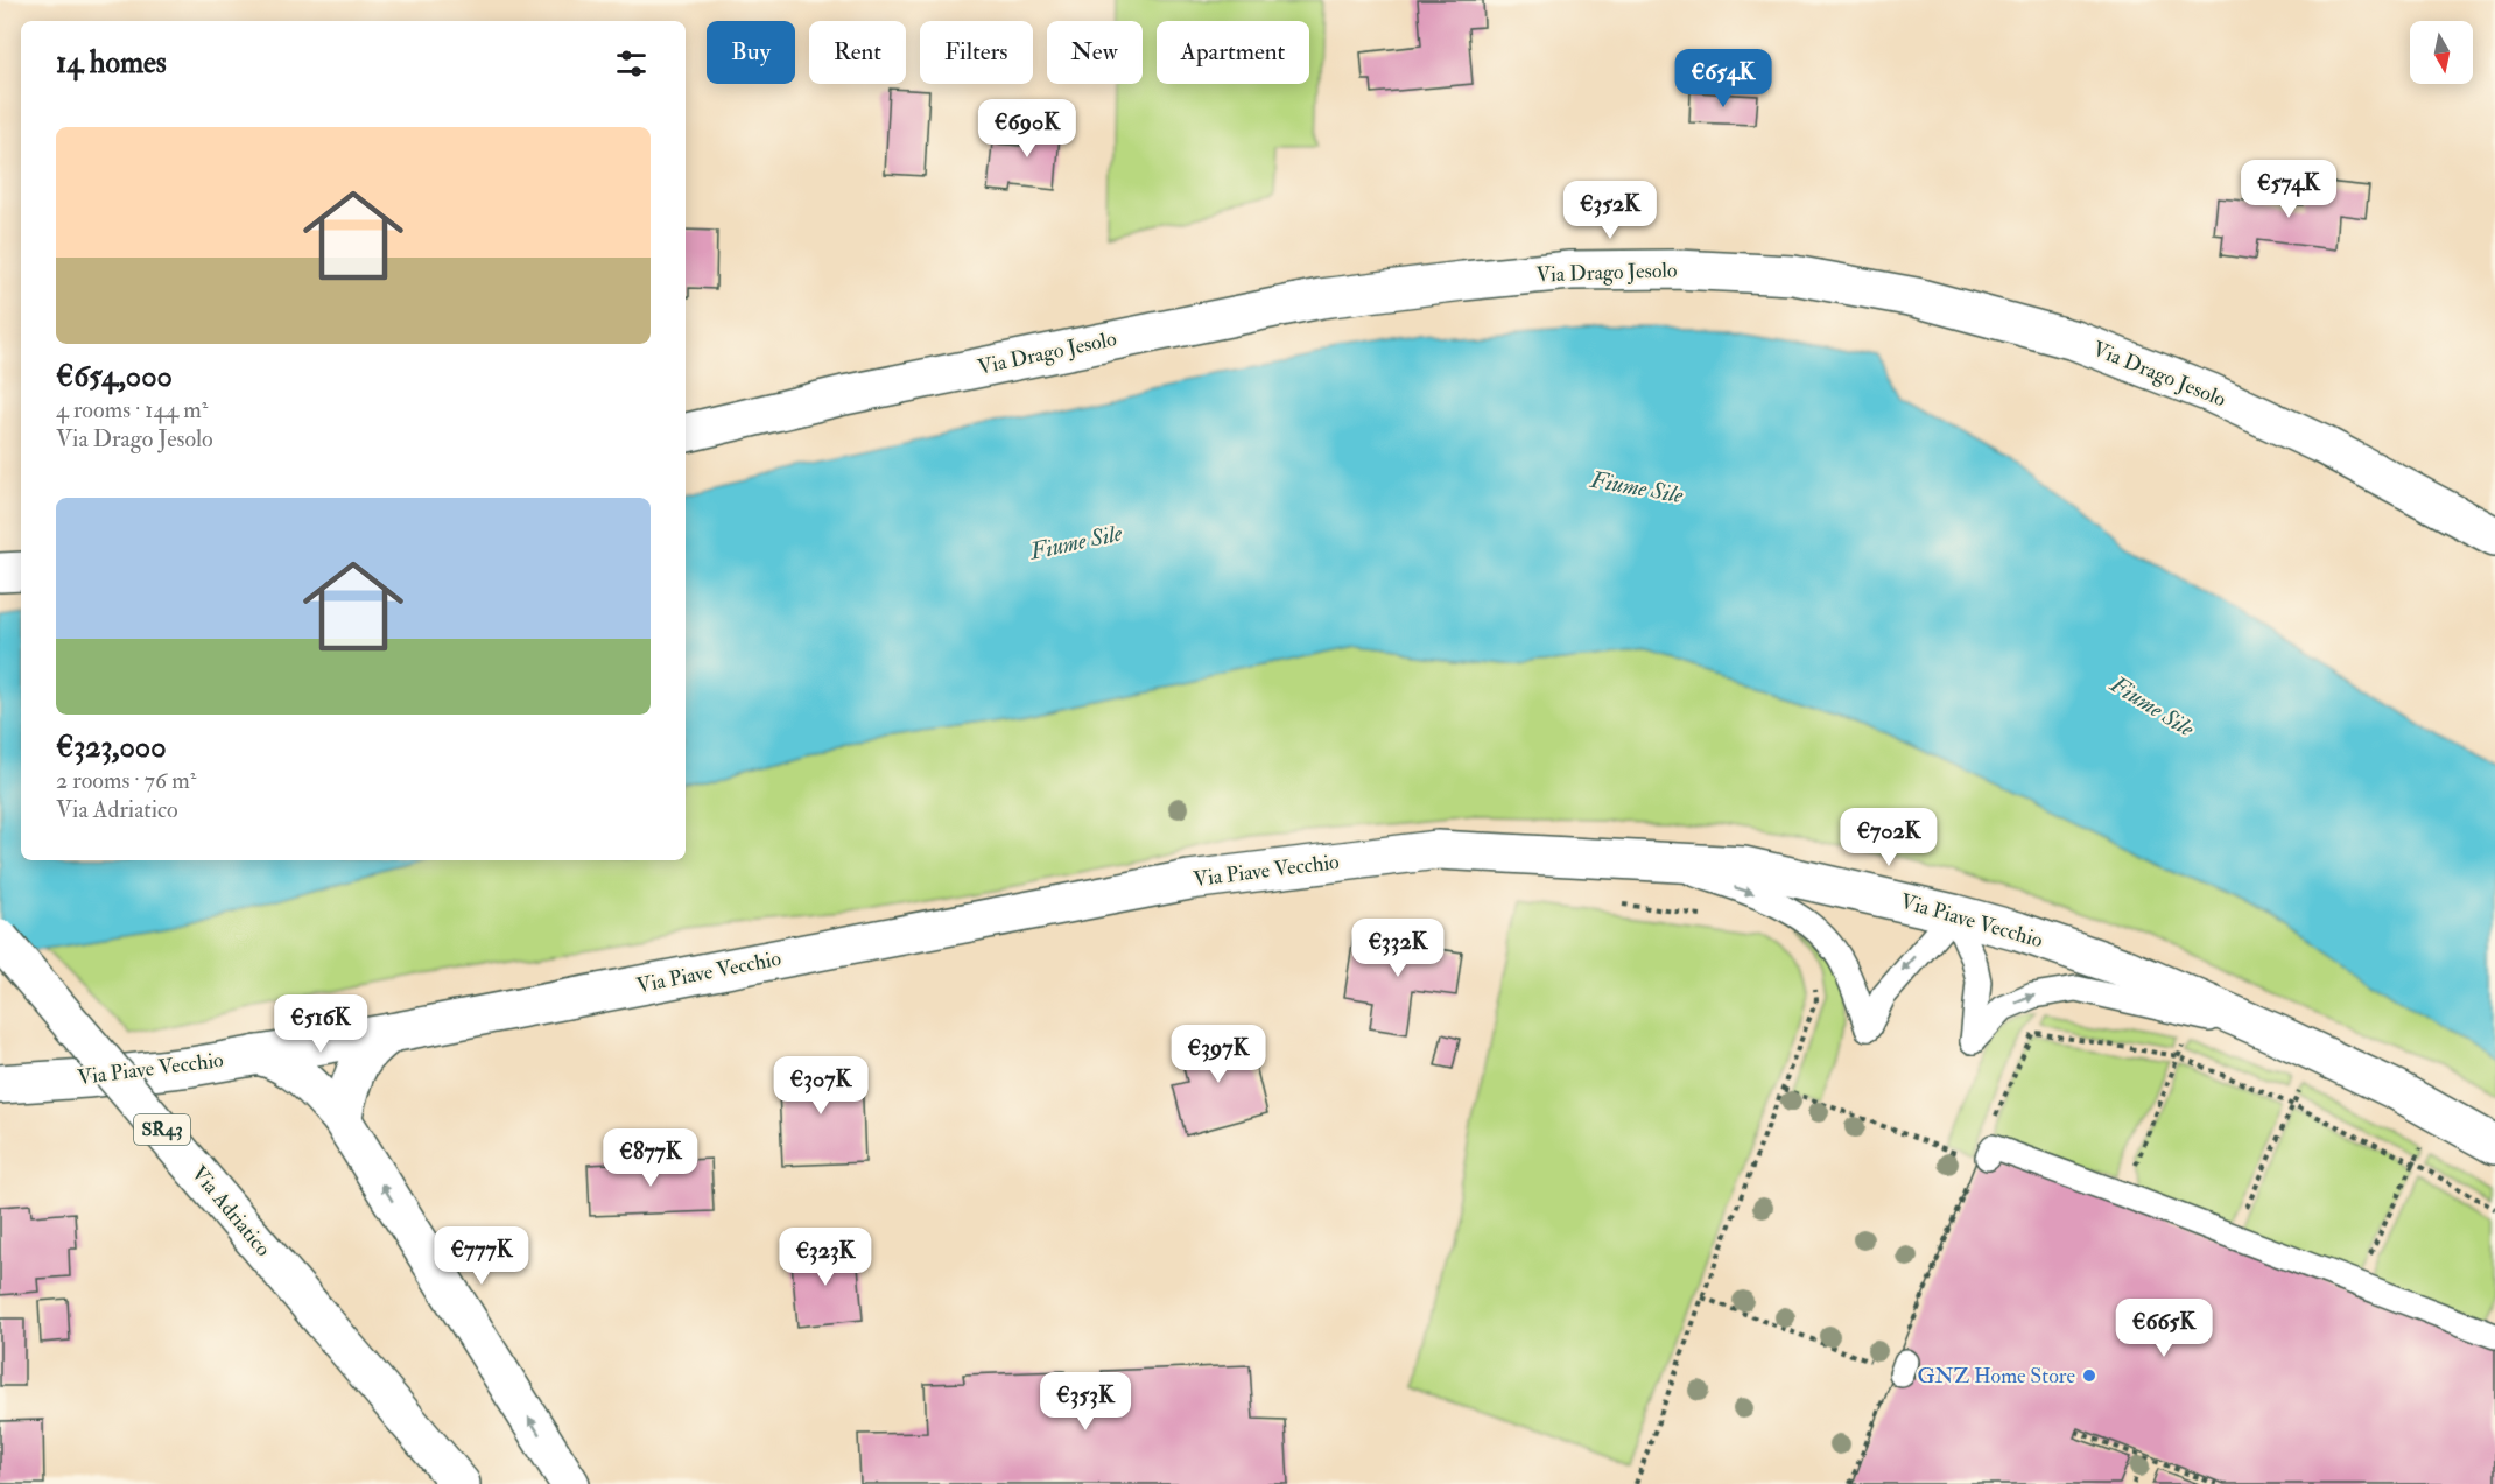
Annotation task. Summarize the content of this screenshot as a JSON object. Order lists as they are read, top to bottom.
{
  "streets": {
    "street": [
      "Via Drago Jesolo",
      "Via Piave Vecchio",
      "SR43",
      "Via Adriatico"
    ]
  },
  "water": ["Fiume Sile"],
  "places": ["GNZ Home Store"],
  "north": "bottom",
  "page": {
    "chip": [
      "Buy",
      "Rent",
      "Filters",
      "New",
      "Apartment"
    ],
    "heading": "14 homes",
    "price": [
      "€654K",
      "€690K",
      "€574K",
      "€352K",
      "€702K",
      "€332K",
      "€516K",
      "€397K",
      "€307K",
      "€877K",
      "€777K",
      "€323K",
      "€665K",
      "€353K"
    ],
    "list": [
      {
        "name": "€654,000",
        "note": "4 rooms · 144 m² · Via Drago Jesolo"
      },
      {
        "name": "€323,000",
        "note": "2 rooms · 76 m² · Via Adriatico"
      }
    ]
  }
}
